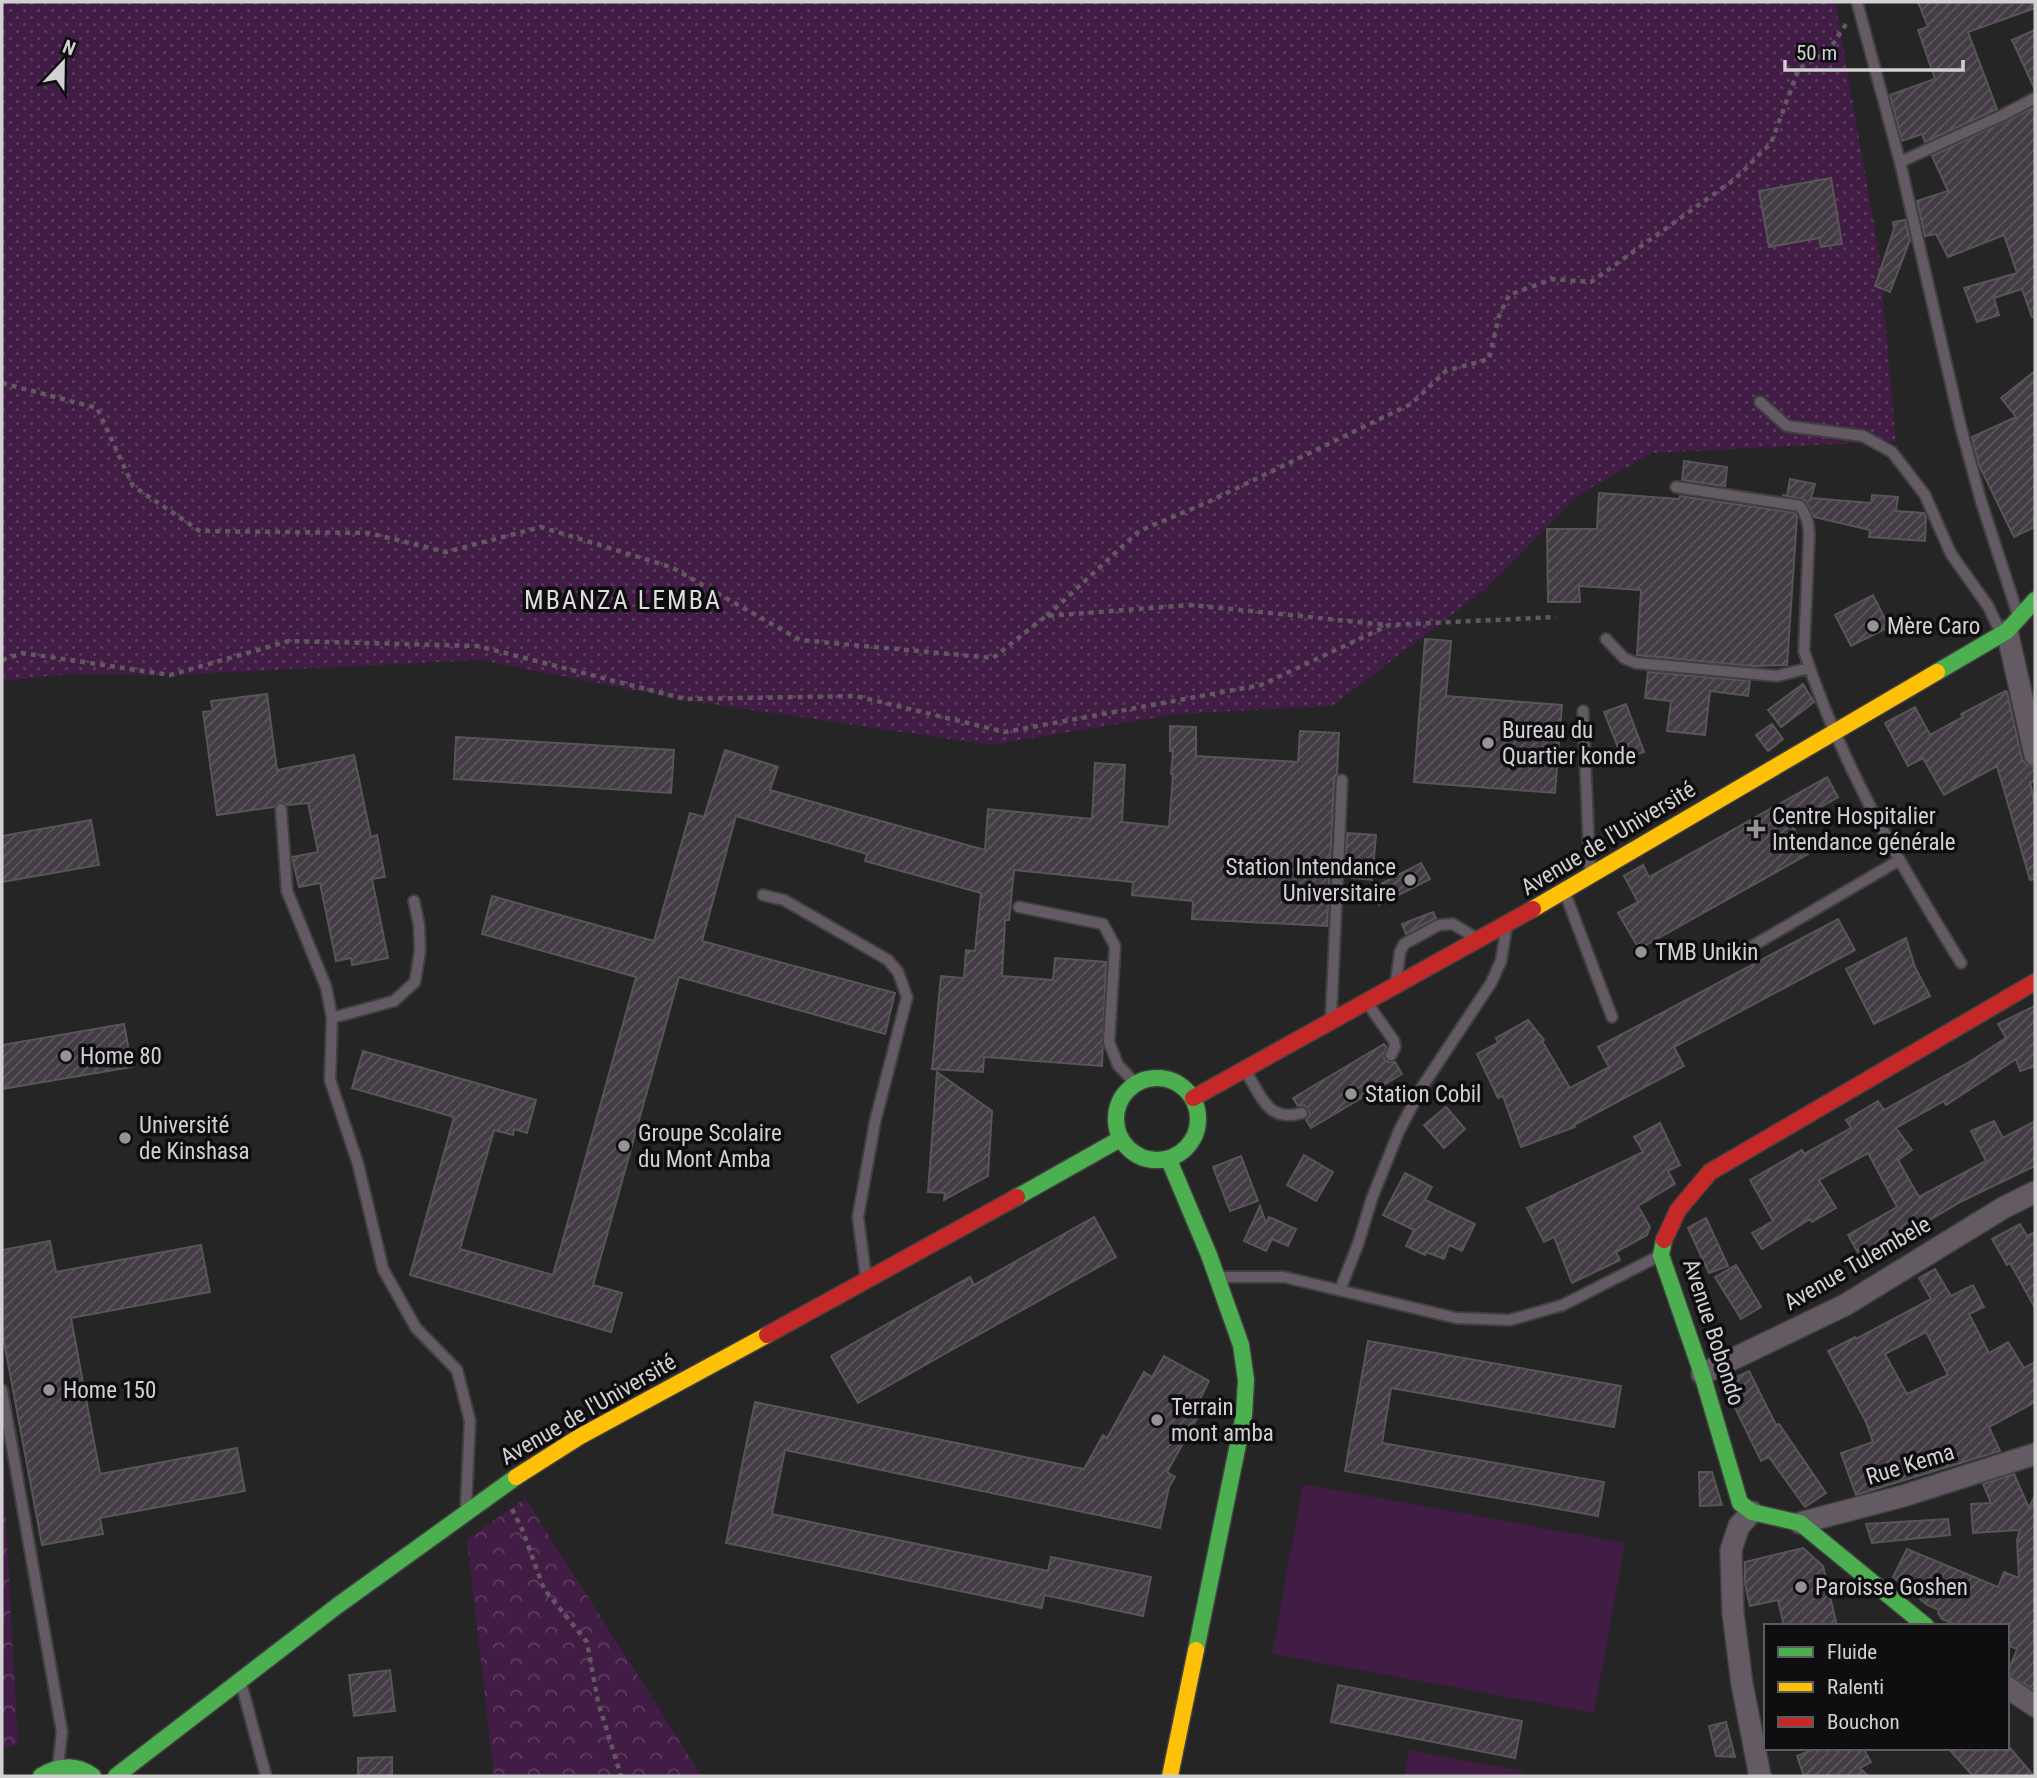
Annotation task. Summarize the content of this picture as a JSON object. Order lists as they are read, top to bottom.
{
  "streets": {
    "street": [
      "Avenue de l'Université",
      "Avenue Tulembele",
      "Avenue Bobondo",
      "Rue Kema"
    ]
  },
  "crossings": [
    ["Avenue Tulembele", "Avenue Bobondo"]
  ],
  "districts": ["MBANZA LEMBA"],
  "places": {
    "other": [
      "Mère Caro",
      "Bureau du Quartier konde",
      "Station Intendance Universitaire",
      "TMB Unikin",
      "Home 80",
      "Station Cobil",
      "Université de Kinshasa",
      "Groupe Scolaire du Mont Amba",
      "Home 150",
      "Terrain mont amba",
      "Paroisse Goshen"
    ],
    "health": ["Centre Hospitalier Intendance générale"]
  },
  "legend": ["Fluide", "Ralenti", "Bouchon"],
  "scale_bar": "50 m",
  "north": "top"
}
